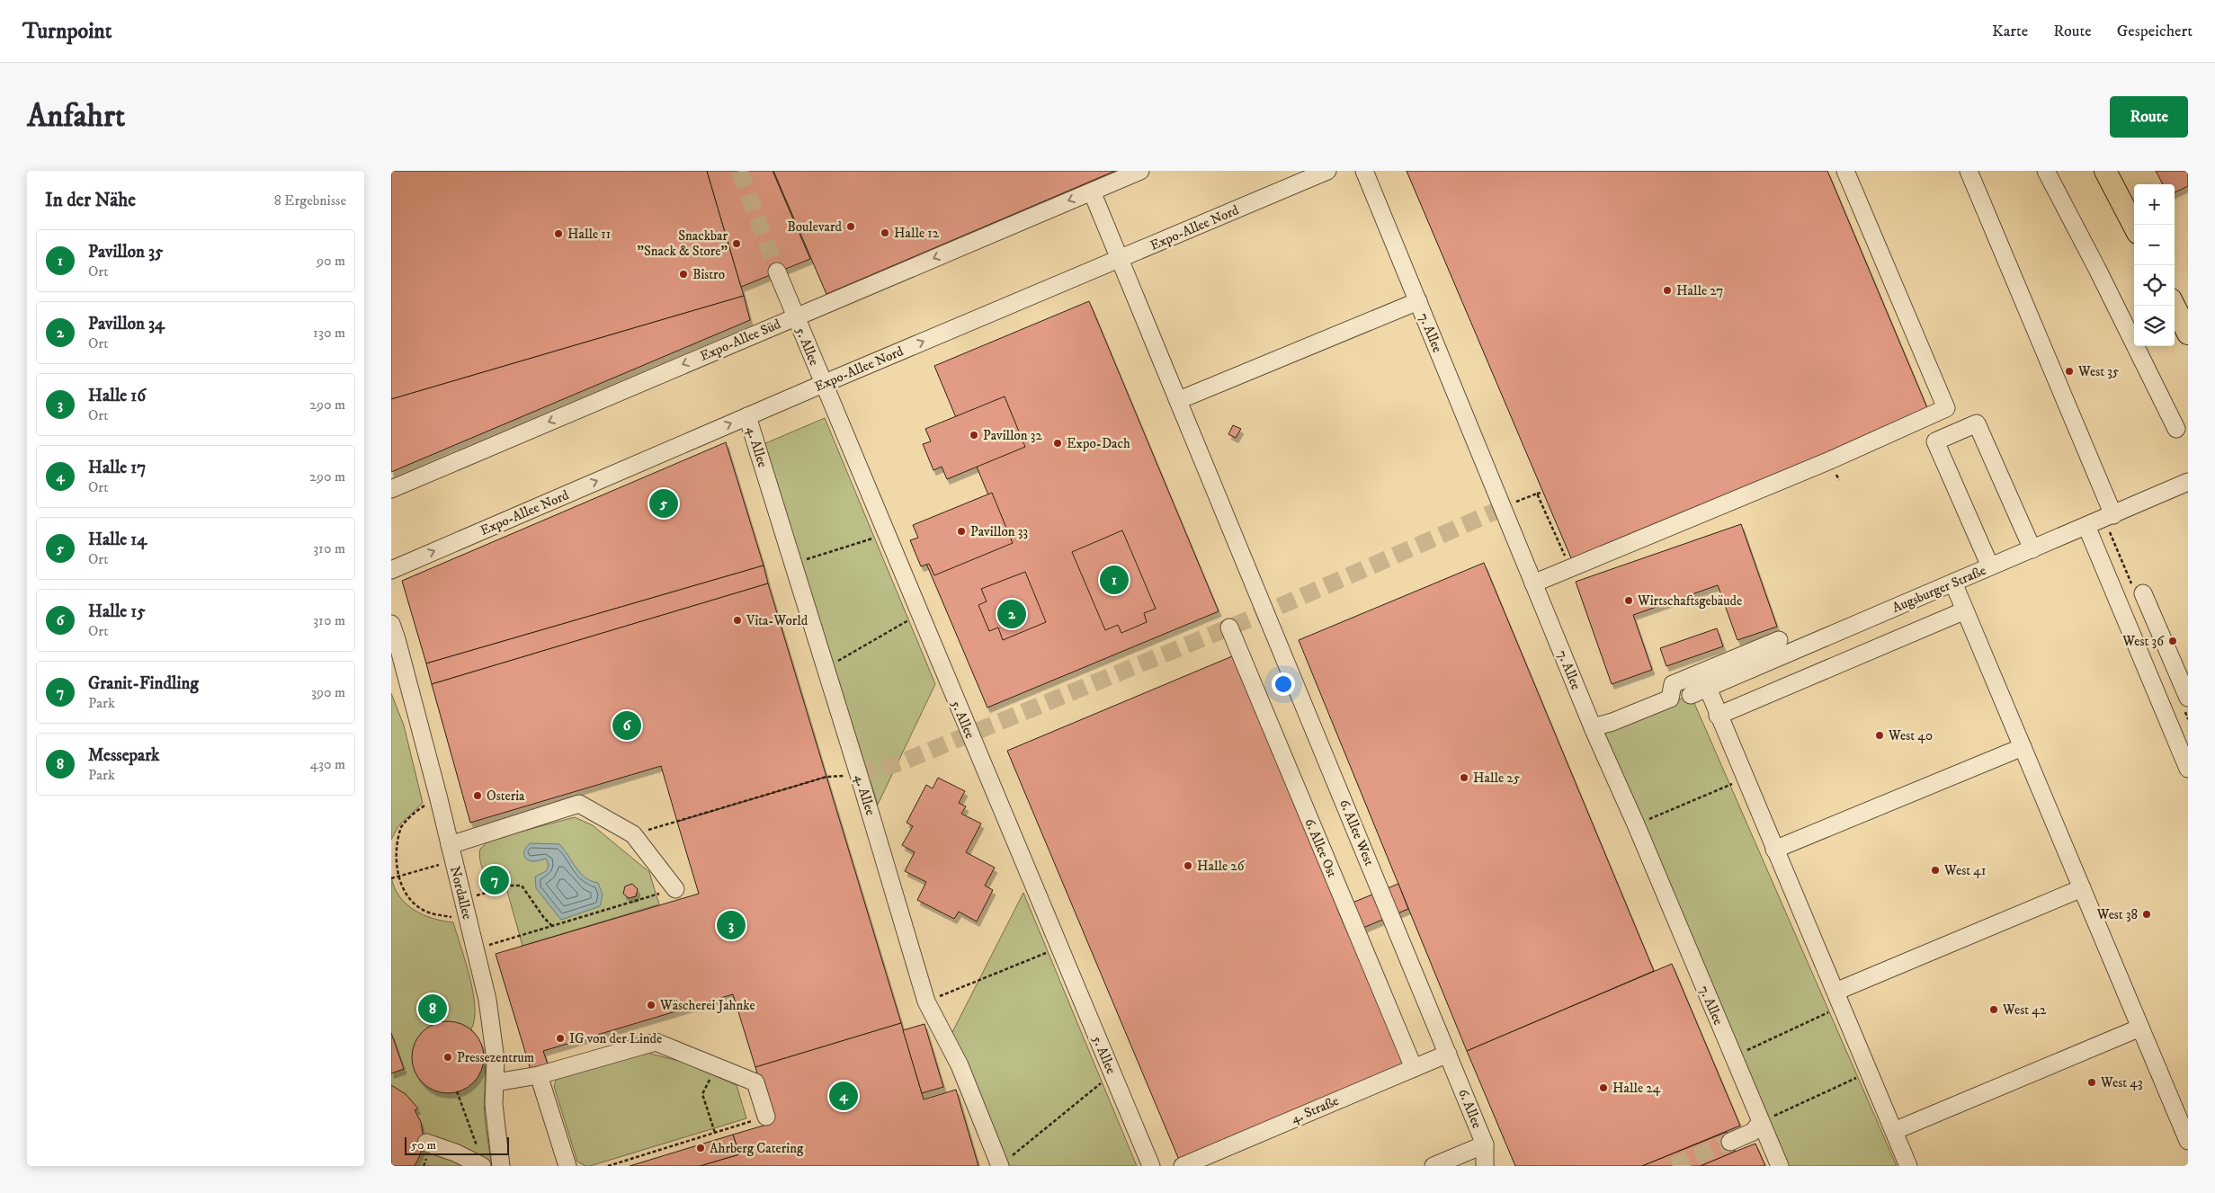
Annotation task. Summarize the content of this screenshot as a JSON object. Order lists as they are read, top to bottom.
{
  "streets": {
    "lane": [
      "Expo-Allee Nord",
      "7. Allee",
      "Expo-Allee Süd",
      "5. Allee",
      "4. Allee",
      "Augsburger Straße",
      "6. Allee West",
      "6. Allee Ost",
      "Nordallee",
      "6. Allee",
      "4. Straße"
    ]
  },
  "crossings": [
    ["Expo-Allee Nord", "5. Allee"],
    ["Expo-Allee Nord", "4. Allee"],
    ["Expo-Allee Nord", "6. Allee West"],
    ["Expo-Allee Süd", "5. Allee"],
    ["Expo-Allee Süd", "6. Allee West"],
    ["6. Allee West", "6. Allee"],
    ["6. Allee West", "4. Straße"],
    ["6. Allee Ost", "4. Straße"],
    ["6. Allee", "4. Straße"]
  ],
  "one_way": ["Expo-Allee Nord", "Expo-Allee Süd"],
  "places": [
    "Boulevard",
    "Halle 12",
    "Halle 11",
    "Snackbar \"Snack & Store\"",
    "Bistro",
    "Halle 27",
    "West 35",
    "Pavillon 32",
    "Expo-Dach",
    "Pavillon 33",
    "Wirtschaftsgebäude",
    "Vita-World",
    "West 36",
    "West 40",
    "Halle 25",
    "Osteria",
    "Halle 26",
    "West 41",
    "West 38",
    "Wäscherei Jahnke",
    "West 42",
    "IG von der Linde",
    "Pressezentrum",
    "West 43",
    "Halle 24",
    "Ahrberg Catering"
  ],
  "scale_bar": "50 m",
  "page": {
    "header": "Turnpoint",
    "nav": ["Karte", "Route", "Gespeichert"],
    "buttons": "Route",
    "title": "Anfahrt",
    "heading": ["In der Nähe", "8 Ergebnisse"],
    "map_buttons": ["+", "−"],
    "list": [
      {
        "mark": "1",
        "name": "Pavillon 35",
        "note": "Ort",
        "value": "90 m"
      },
      {
        "mark": "2",
        "name": "Pavillon 34",
        "note": "Ort",
        "value": "130 m"
      },
      {
        "mark": "3",
        "name": "Halle 16",
        "note": "Ort",
        "value": "290 m"
      },
      {
        "mark": "4",
        "name": "Halle 17",
        "note": "Ort",
        "value": "290 m"
      },
      {
        "mark": "5",
        "name": "Halle 14",
        "note": "Ort",
        "value": "310 m"
      },
      {
        "mark": "6",
        "name": "Halle 15",
        "note": "Ort",
        "value": "310 m"
      },
      {
        "mark": "7",
        "name": "Granit-Findling",
        "note": "Park",
        "value": "390 m"
      },
      {
        "mark": "8",
        "name": "Messepark",
        "note": "Park",
        "value": "430 m"
      }
    ],
    "pins": [
      "5",
      "1",
      "2",
      "6",
      "7",
      "3",
      "8",
      "4"
    ],
    "scale": "50 m"
  }
}
